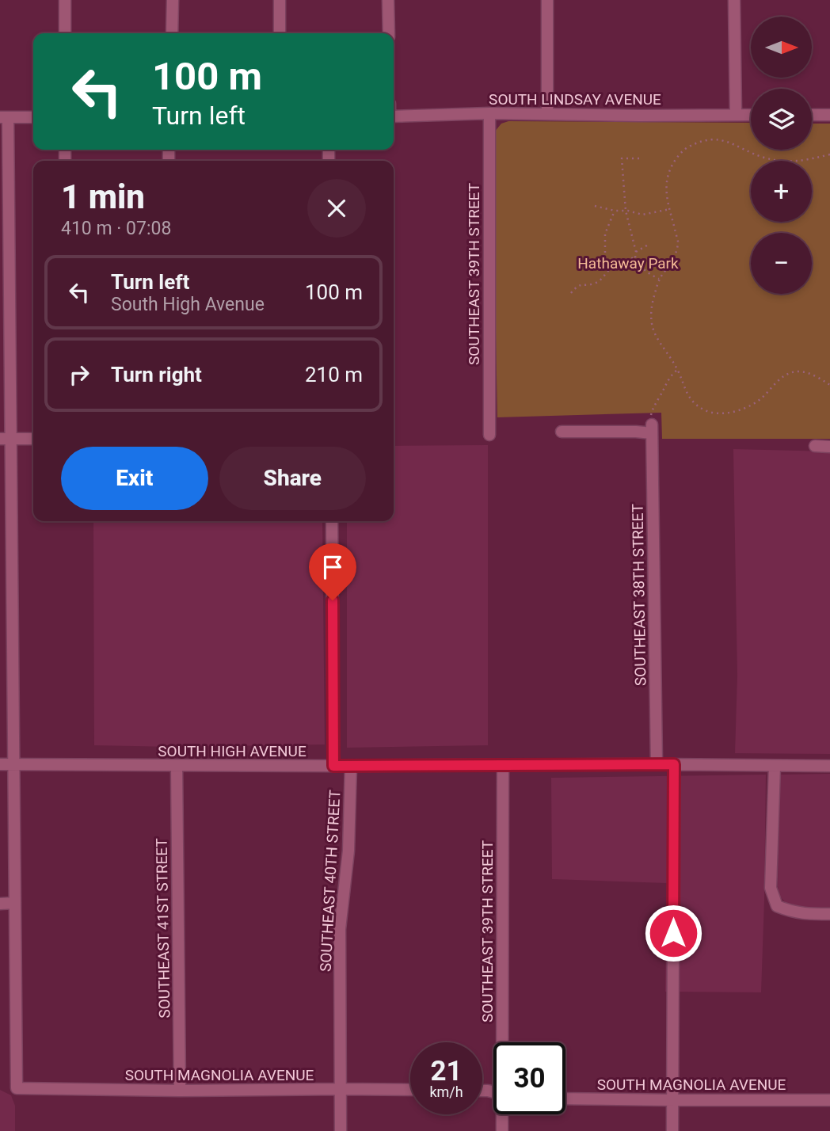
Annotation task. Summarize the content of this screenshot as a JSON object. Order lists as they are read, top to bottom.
{
  "streets": {
    "street": [
      "SOUTH LINDSAY AVENUE",
      "SOUTHEAST 39TH STREET",
      "SOUTHEAST 38TH STREET",
      "SOUTH HIGH AVENUE",
      "SOUTHEAST 40TH STREET",
      "SOUTHEAST 41ST STREET",
      "SOUTH MAGNOLIA AVENUE"
    ]
  },
  "crossings": [
    ["SOUTH LINDSAY AVENUE", "SOUTHEAST 39TH STREET"],
    ["SOUTHEAST 39TH STREET", "SOUTH HIGH AVENUE"],
    ["SOUTHEAST 38TH STREET", "SOUTH HIGH AVENUE"],
    ["SOUTH HIGH AVENUE", "SOUTHEAST 40TH STREET"],
    ["SOUTH HIGH AVENUE", "SOUTHEAST 41ST STREET"],
    ["SOUTHEAST 40TH STREET", "SOUTH MAGNOLIA AVENUE"],
    ["SOUTHEAST 41ST STREET", "SOUTH MAGNOLIA AVENUE"]
  ],
  "parks": ["Hathaway Park"],
  "north": "right",
  "page": {
    "map_buttons": ["+", "−"],
    "turn": ["100 m", "Turn left"],
    "heading": ["1 min", "410 m · 07:08"],
    "list": [
      {
        "name": "Turn left",
        "note": "South High Avenue",
        "value": "100 m"
      },
      {
        "name": "Turn right",
        "value": "210 m"
      }
    ],
    "buttons": ["Exit", "Share"],
    "speed": "21 km/h",
    "limit": "30"
  }
}
